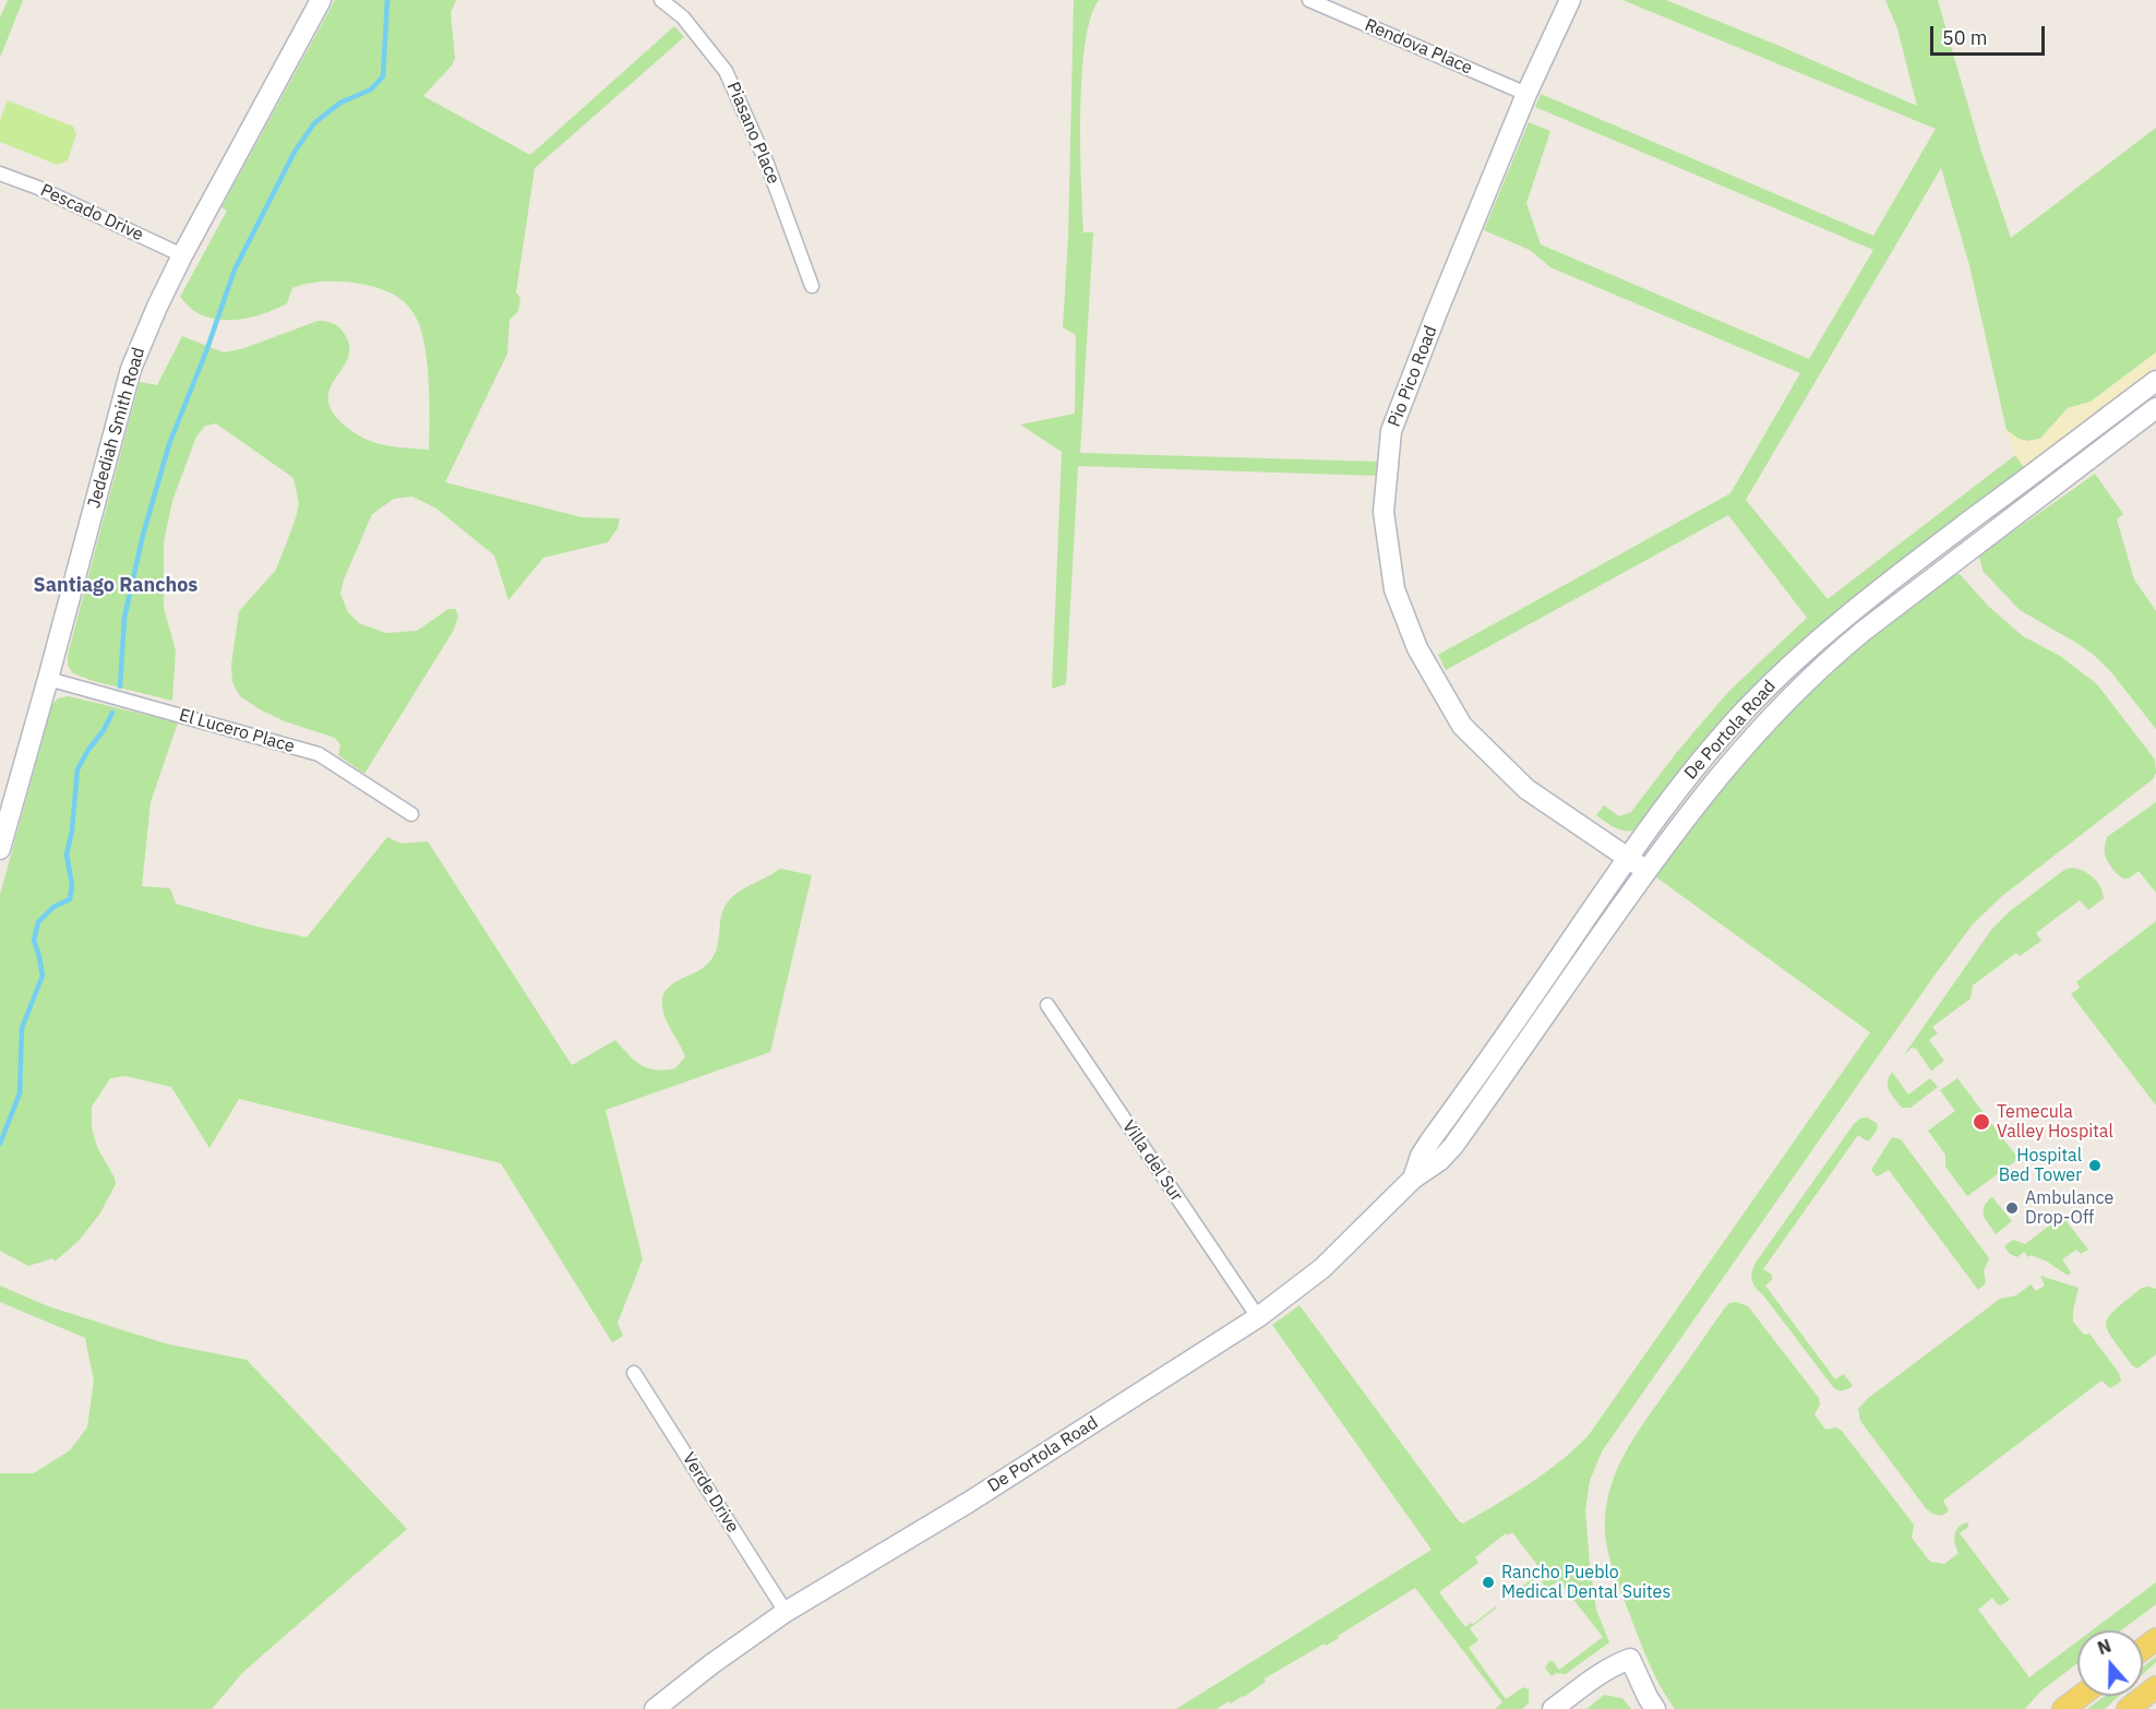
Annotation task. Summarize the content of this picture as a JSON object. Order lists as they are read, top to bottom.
{
  "streets": {
    "main road": ["Pio Pico Road", "Jedediah Smith Road", "De Portola Road"],
    "street": [
      "Rendova Place",
      "Piasano Place",
      "Pescado Drive",
      "El Lucero Place",
      "Villa del Sur",
      "Verde Drive"
    ]
  },
  "crossings": [
    ["Rendova Place", "Pio Pico Road"],
    ["Pescado Drive", "Jedediah Smith Road"],
    ["Pio Pico Road", "De Portola Road"],
    ["Jedediah Smith Road", "El Lucero Place"],
    ["De Portola Road", "Villa del Sur"],
    ["De Portola Road", "Verde Drive"]
  ],
  "districts": ["Santiago Ranchos"],
  "places": [
    "Temecula Valley Hospital",
    "Hospital Bed Tower",
    "Ambulance Drop-Off",
    "Rancho Pueblo Medical Dental Suites"
  ],
  "scale_bar": "50 m",
  "north": "top"
}
